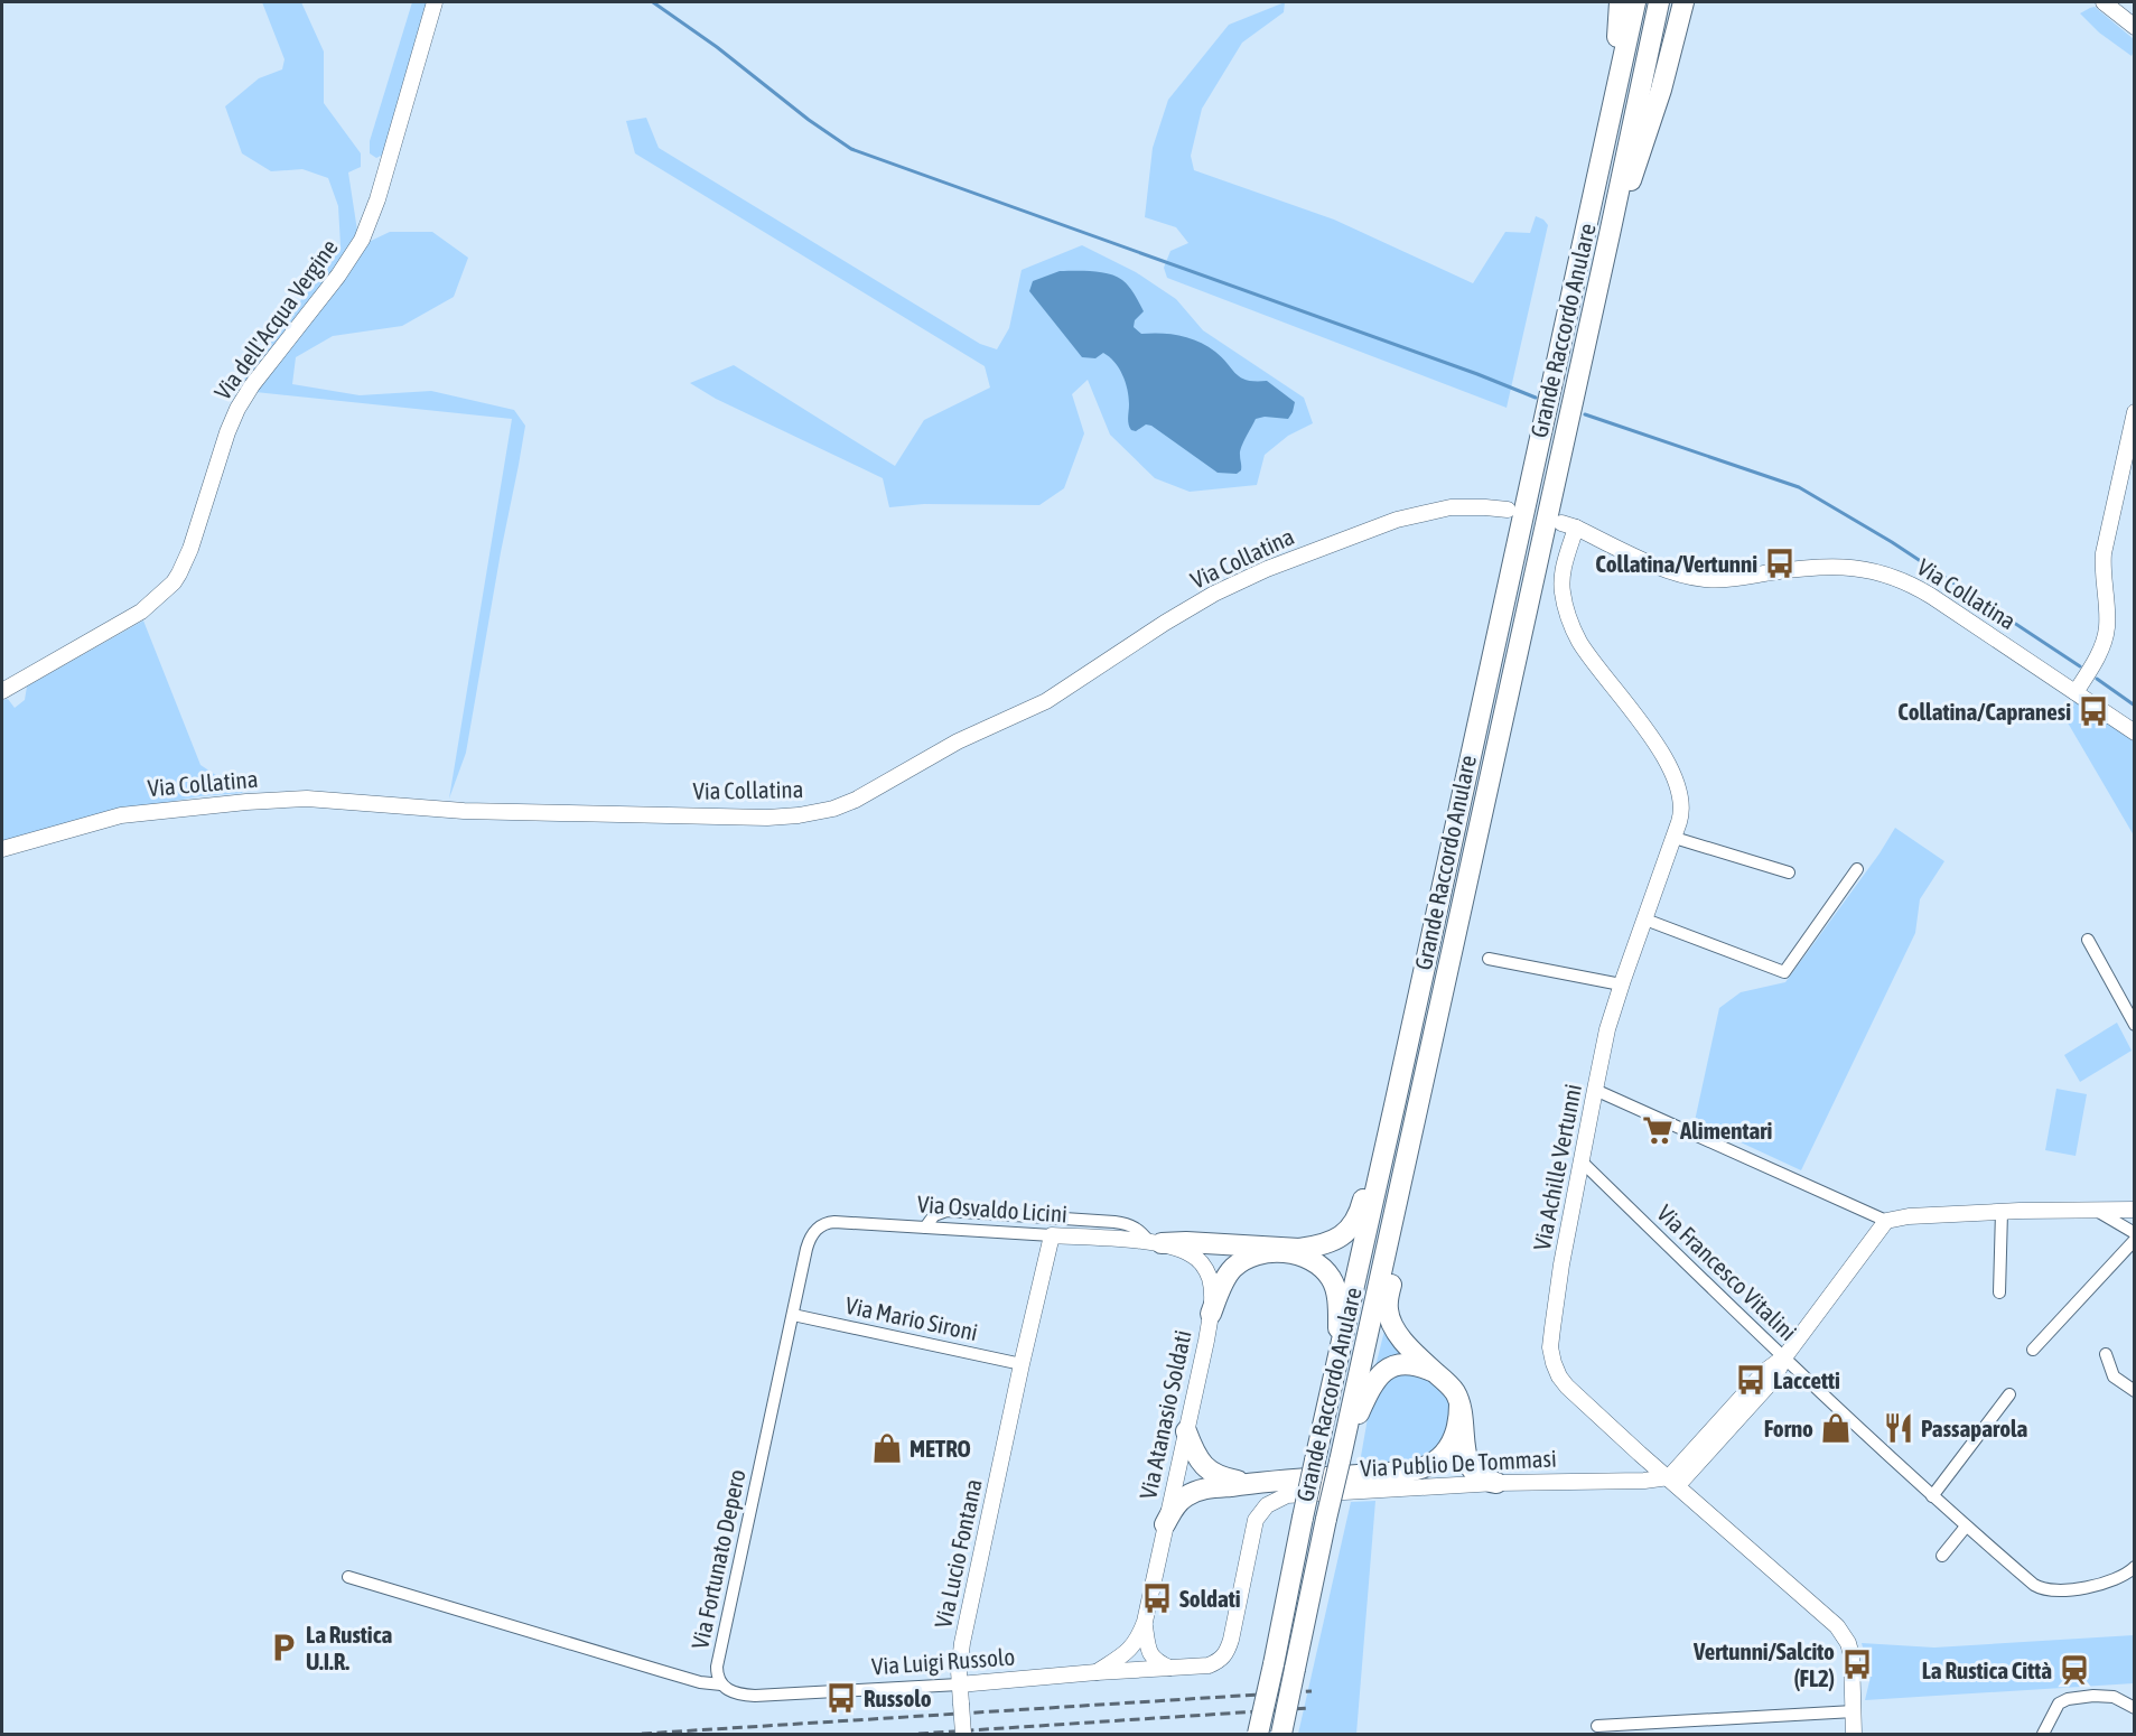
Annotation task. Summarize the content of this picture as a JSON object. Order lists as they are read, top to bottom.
{
  "streets": {
    "highway": ["Grande Raccordo Anulare"],
    "street": [
      "Via dell'Acqua Vergine",
      "Via Collatina",
      "Via Achille Vertunni",
      "Via Osvaldo Licini",
      "Via Francesco Vitalini",
      "Via Mario Sironi",
      "Via Atanasio Soldati",
      "Via Publio De Tommasi",
      "Via Lucio Fontana",
      "Via Fortunato Depero",
      "Via Luigi Russolo"
    ]
  },
  "crossings": [
    ["Via Collatina", "Via Achille Vertunni"],
    ["Via Achille Vertunni", "Via Francesco Vitalini"],
    ["Via Achille Vertunni", "Via Publio De Tommasi"],
    ["Via Osvaldo Licini", "Via Atanasio Soldati"],
    ["Via Osvaldo Licini", "Via Lucio Fontana"],
    ["Via Osvaldo Licini", "Via Fortunato Depero"],
    ["Via Mario Sironi", "Via Lucio Fontana"],
    ["Via Mario Sironi", "Via Fortunato Depero"],
    ["Via Atanasio Soldati", "Via Publio De Tommasi"],
    ["Via Atanasio Soldati", "Via Luigi Russolo"],
    ["Via Publio De Tommasi", "Via Luigi Russolo"],
    ["Via Lucio Fontana", "Via Luigi Russolo"],
    ["Via Fortunato Depero", "Via Luigi Russolo"]
  ],
  "places": {
    "bus stop": [
      "Collatina/Vertunni",
      "Collatina/Capranesi",
      "Laccetti",
      "Soldati",
      "Vertunni/Salcito (FL2)",
      "Russolo"
    ],
    "supermarket": ["Alimentari"],
    "shop": ["Forno", "METRO"],
    "restaurant": ["Passaparola"],
    "parking": ["La Rustica U.I.R."],
    "station": ["La Rustica Città"]
  }
}
